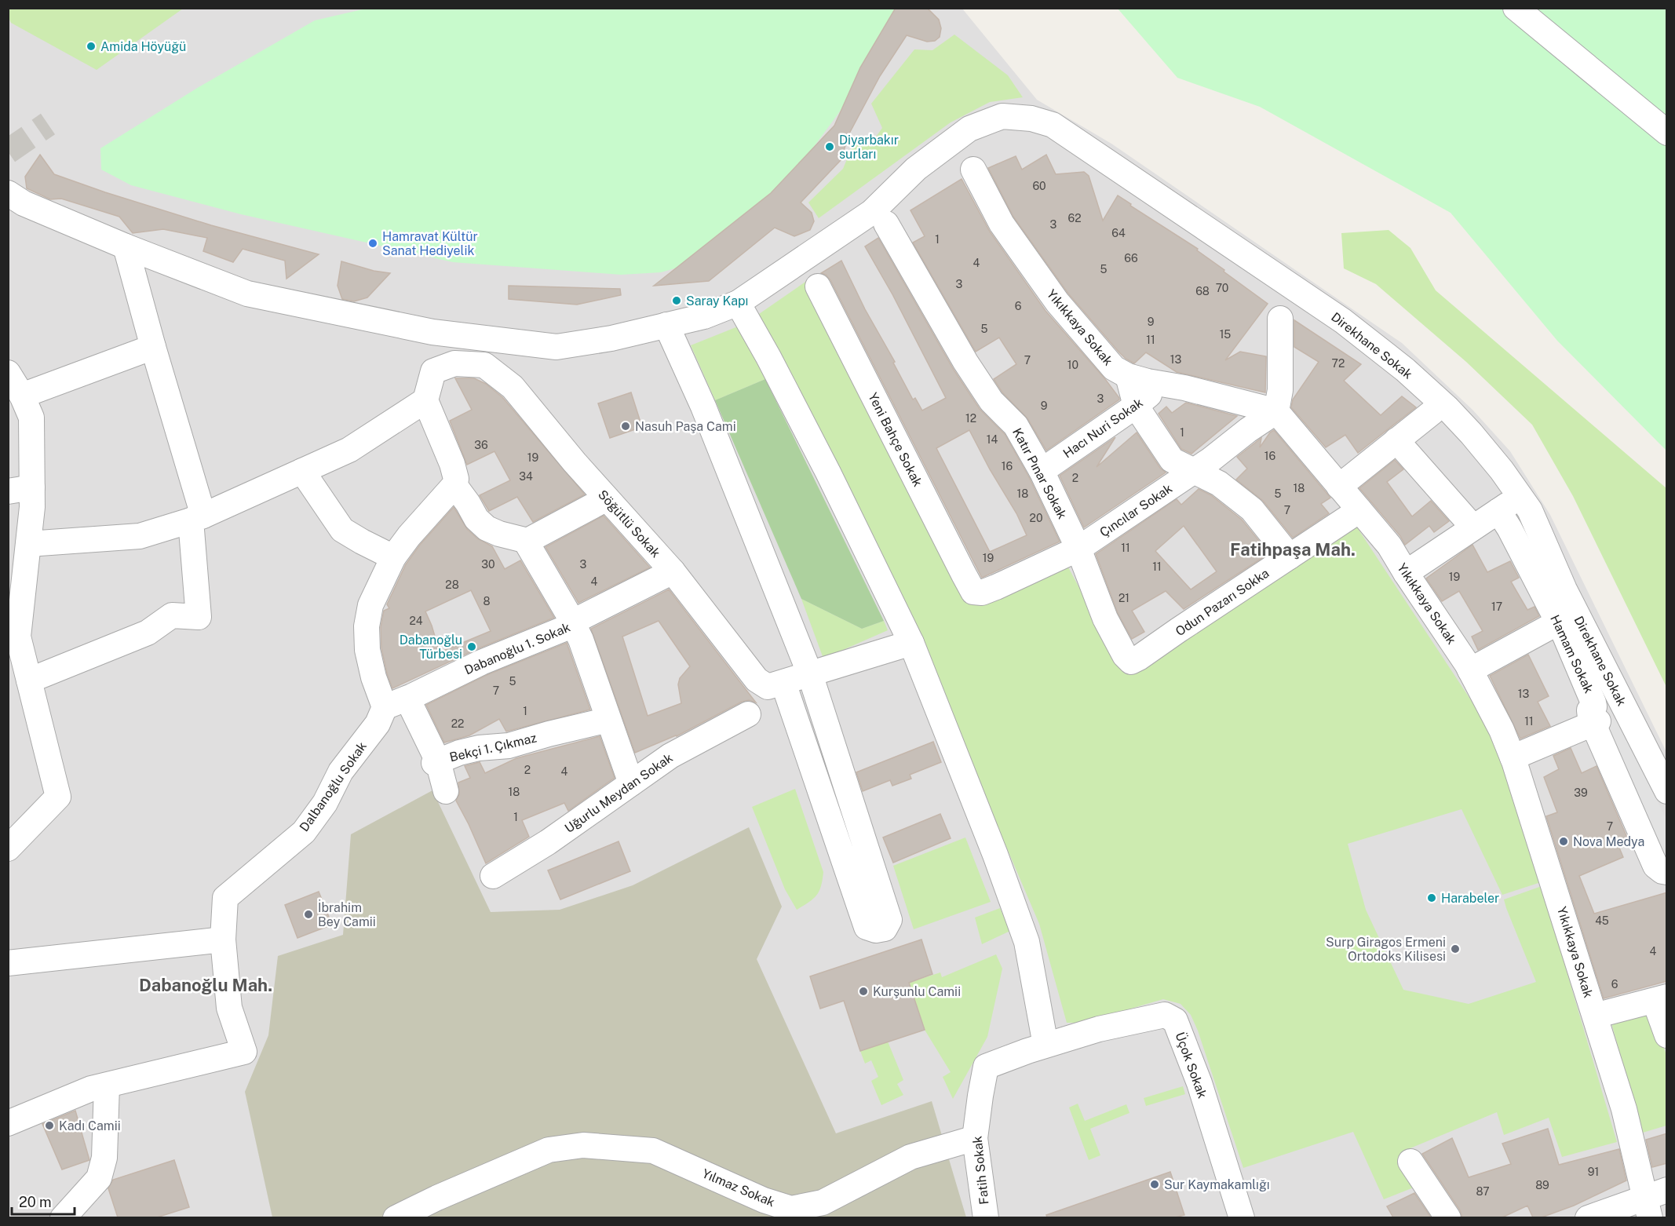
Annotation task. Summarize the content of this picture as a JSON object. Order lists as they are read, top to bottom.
{
  "streets": {
    "street": [
      "Yıkıkkaya Sokak",
      "Direkhane Sokak",
      "Hacı Nuri Sokak",
      "Yeni Bahçe Sokak",
      "Katır Pınar Sokak",
      "Çıncılar Sokak",
      "Söğütlü Sokak",
      "Odun Pazarı Sokka",
      "Dabanoğlu 1. Sokak",
      "Hamam Sokak",
      "Bekçi 1. Çıkmaz",
      "Dalbanoğlu Sokak",
      "Uğurlu Meydan Sokak",
      "Üçok Sokak",
      "Fatih Sokak",
      "Yılmaz Sokak"
    ]
  },
  "crossings": [
    ["Yıkıkkaya Sokak", "Hacı Nuri Sokak"],
    ["Yıkıkkaya Sokak", "Çıncılar Sokak"],
    ["Yıkıkkaya Sokak", "Odun Pazarı Sokka"],
    ["Hacı Nuri Sokak", "Katır Pınar Sokak"],
    ["Yeni Bahçe Sokak", "Çıncılar Sokak"],
    ["Katır Pınar Sokak", "Çıncılar Sokak"],
    ["Katır Pınar Sokak", "Odun Pazarı Sokka"],
    ["Söğütlü Sokak", "Dabanoğlu 1. Sokak"],
    ["Dabanoğlu 1. Sokak", "Dalbanoğlu Sokak"],
    ["Üçok Sokak", "Fatih Sokak"],
    ["Fatih Sokak", "Yılmaz Sokak"]
  ],
  "districts": ["Fatihpaşa Mah.", "Dabanoğlu Mah."],
  "places": [
    "Amida Höyüğü",
    "Diyarbakır surları",
    "Hamravat Kültür Sanat Hediyelik",
    "Saray Kapı",
    "Nasuh Paşa Cami",
    "Dabanoğlu Türbesi",
    "Nova Medya",
    "Harabeler",
    "İbrahim Bey Camii",
    "Surp Giragos Ermeni Ortodoks Kilisesi",
    "Kurşunlu Camii",
    "Kadı Camii",
    "Sur Kaymakamlığı"
  ],
  "house_numbers": [
    "60",
    "62",
    "3",
    "64",
    "1",
    "66",
    "4",
    "5",
    "3",
    "70",
    "68",
    "6",
    "9",
    "5",
    "15",
    "11",
    "13",
    "7",
    "72",
    "10",
    "3",
    "9",
    "12",
    "1",
    "14",
    "36",
    "16",
    "19",
    "16",
    "34",
    "2",
    "18",
    "18",
    "5",
    "7",
    "20",
    "11",
    "19",
    "30",
    "3",
    "11",
    "19",
    "4",
    "28",
    "21",
    "8",
    "17",
    "24",
    "5",
    "7",
    "13",
    "1",
    "11",
    "22",
    "2",
    "4",
    "18",
    "39",
    "1",
    "7",
    "45",
    "4",
    "6",
    "91",
    "89",
    "87"
  ],
  "scale_bar": "20 m"
}
